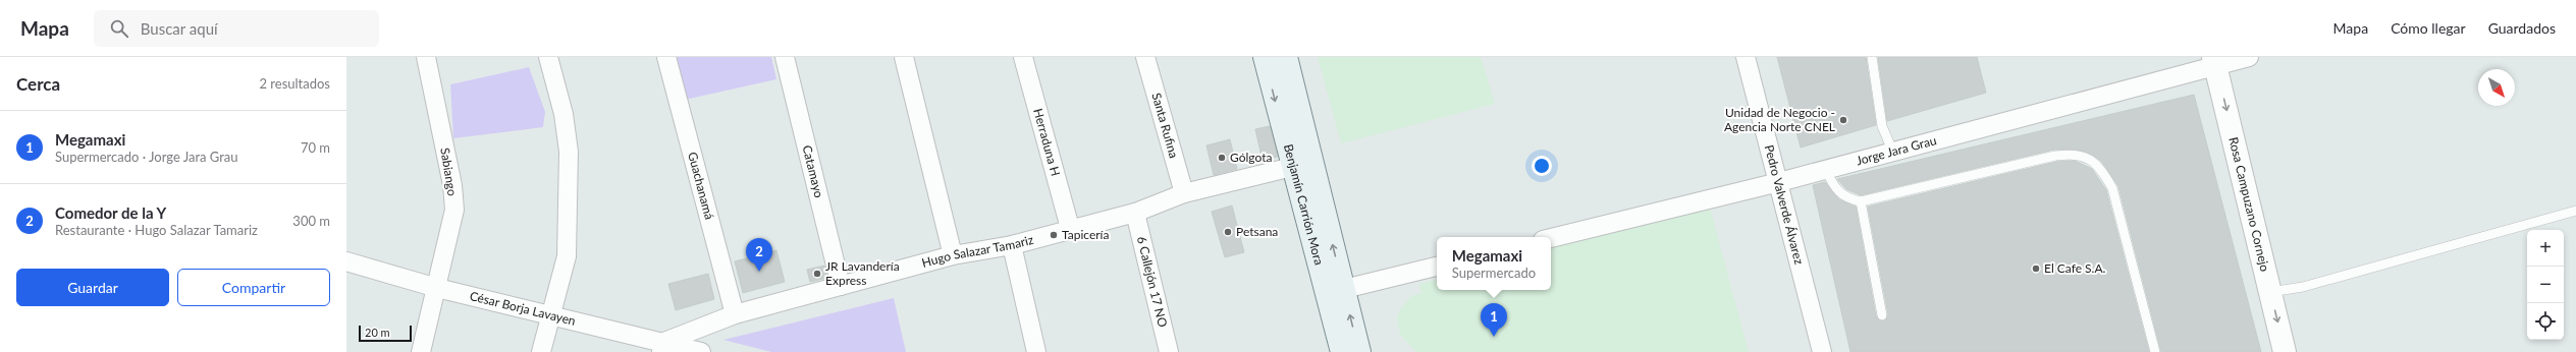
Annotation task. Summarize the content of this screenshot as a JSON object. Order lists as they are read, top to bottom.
{
  "streets": {
    "main road": ["Benjamín Carrión Mora"],
    "street": [
      "Santa Rufina",
      "Herraduna H",
      "Jorge Jara Grau",
      "Catamayo",
      "Sabiango",
      "Guachanamá",
      "Pedro Valverde Álvarez",
      "Rosa Campuzano Cornejo",
      "Hugo Salazar Tamariz",
      "6 Callejón 17 NO",
      "César Borja Lavayen"
    ]
  },
  "crossings": [
    ["Santa Rufina", "Hugo Salazar Tamariz"],
    ["Herraduna H", "Hugo Salazar Tamariz"],
    ["Jorge Jara Grau", "Pedro Valverde Álvarez"],
    ["Jorge Jara Grau", "Rosa Campuzano Cornejo"],
    ["Catamayo", "Hugo Salazar Tamariz"],
    ["Sabiango", "César Borja Lavayen"],
    ["Guachanamá", "Hugo Salazar Tamariz"],
    ["Benjamín Carrión Mora", "Hugo Salazar Tamariz"],
    ["Hugo Salazar Tamariz", "6 Callejón 17 NO"],
    ["Hugo Salazar Tamariz", "César Borja Lavayen"]
  ],
  "one_way": ["Rosa Campuzano Cornejo"],
  "places": [
    "Unidad de Negocio - Agencia Norte CNEL",
    "Gólgota",
    "Petsana",
    "Tapicería",
    "El Cafe S.A.",
    "JR Lavandería Express"
  ],
  "scale_bar": "20 m",
  "north": "bottom right",
  "page": {
    "header": "Mapa",
    "search": "Buscar aquí",
    "nav": ["Mapa", "Cómo llegar", "Guardados"],
    "heading": ["Cerca", "2 resultados"],
    "list": [
      {
        "mark": "1",
        "name": "Megamaxi",
        "note": "Supermercado · Jorge Jara Grau",
        "value": "70 m"
      },
      {
        "mark": "2",
        "name": "Comedor de la Y",
        "note": "Restaurante · Hugo Salazar Tamariz",
        "value": "300 m"
      }
    ],
    "map_buttons": ["+", "−"],
    "popup": ["Megamaxi", "Supermercado"],
    "pins": ["2", "1"],
    "buttons": ["Guardar", "Compartir"],
    "scale": "20 m"
  }
}
